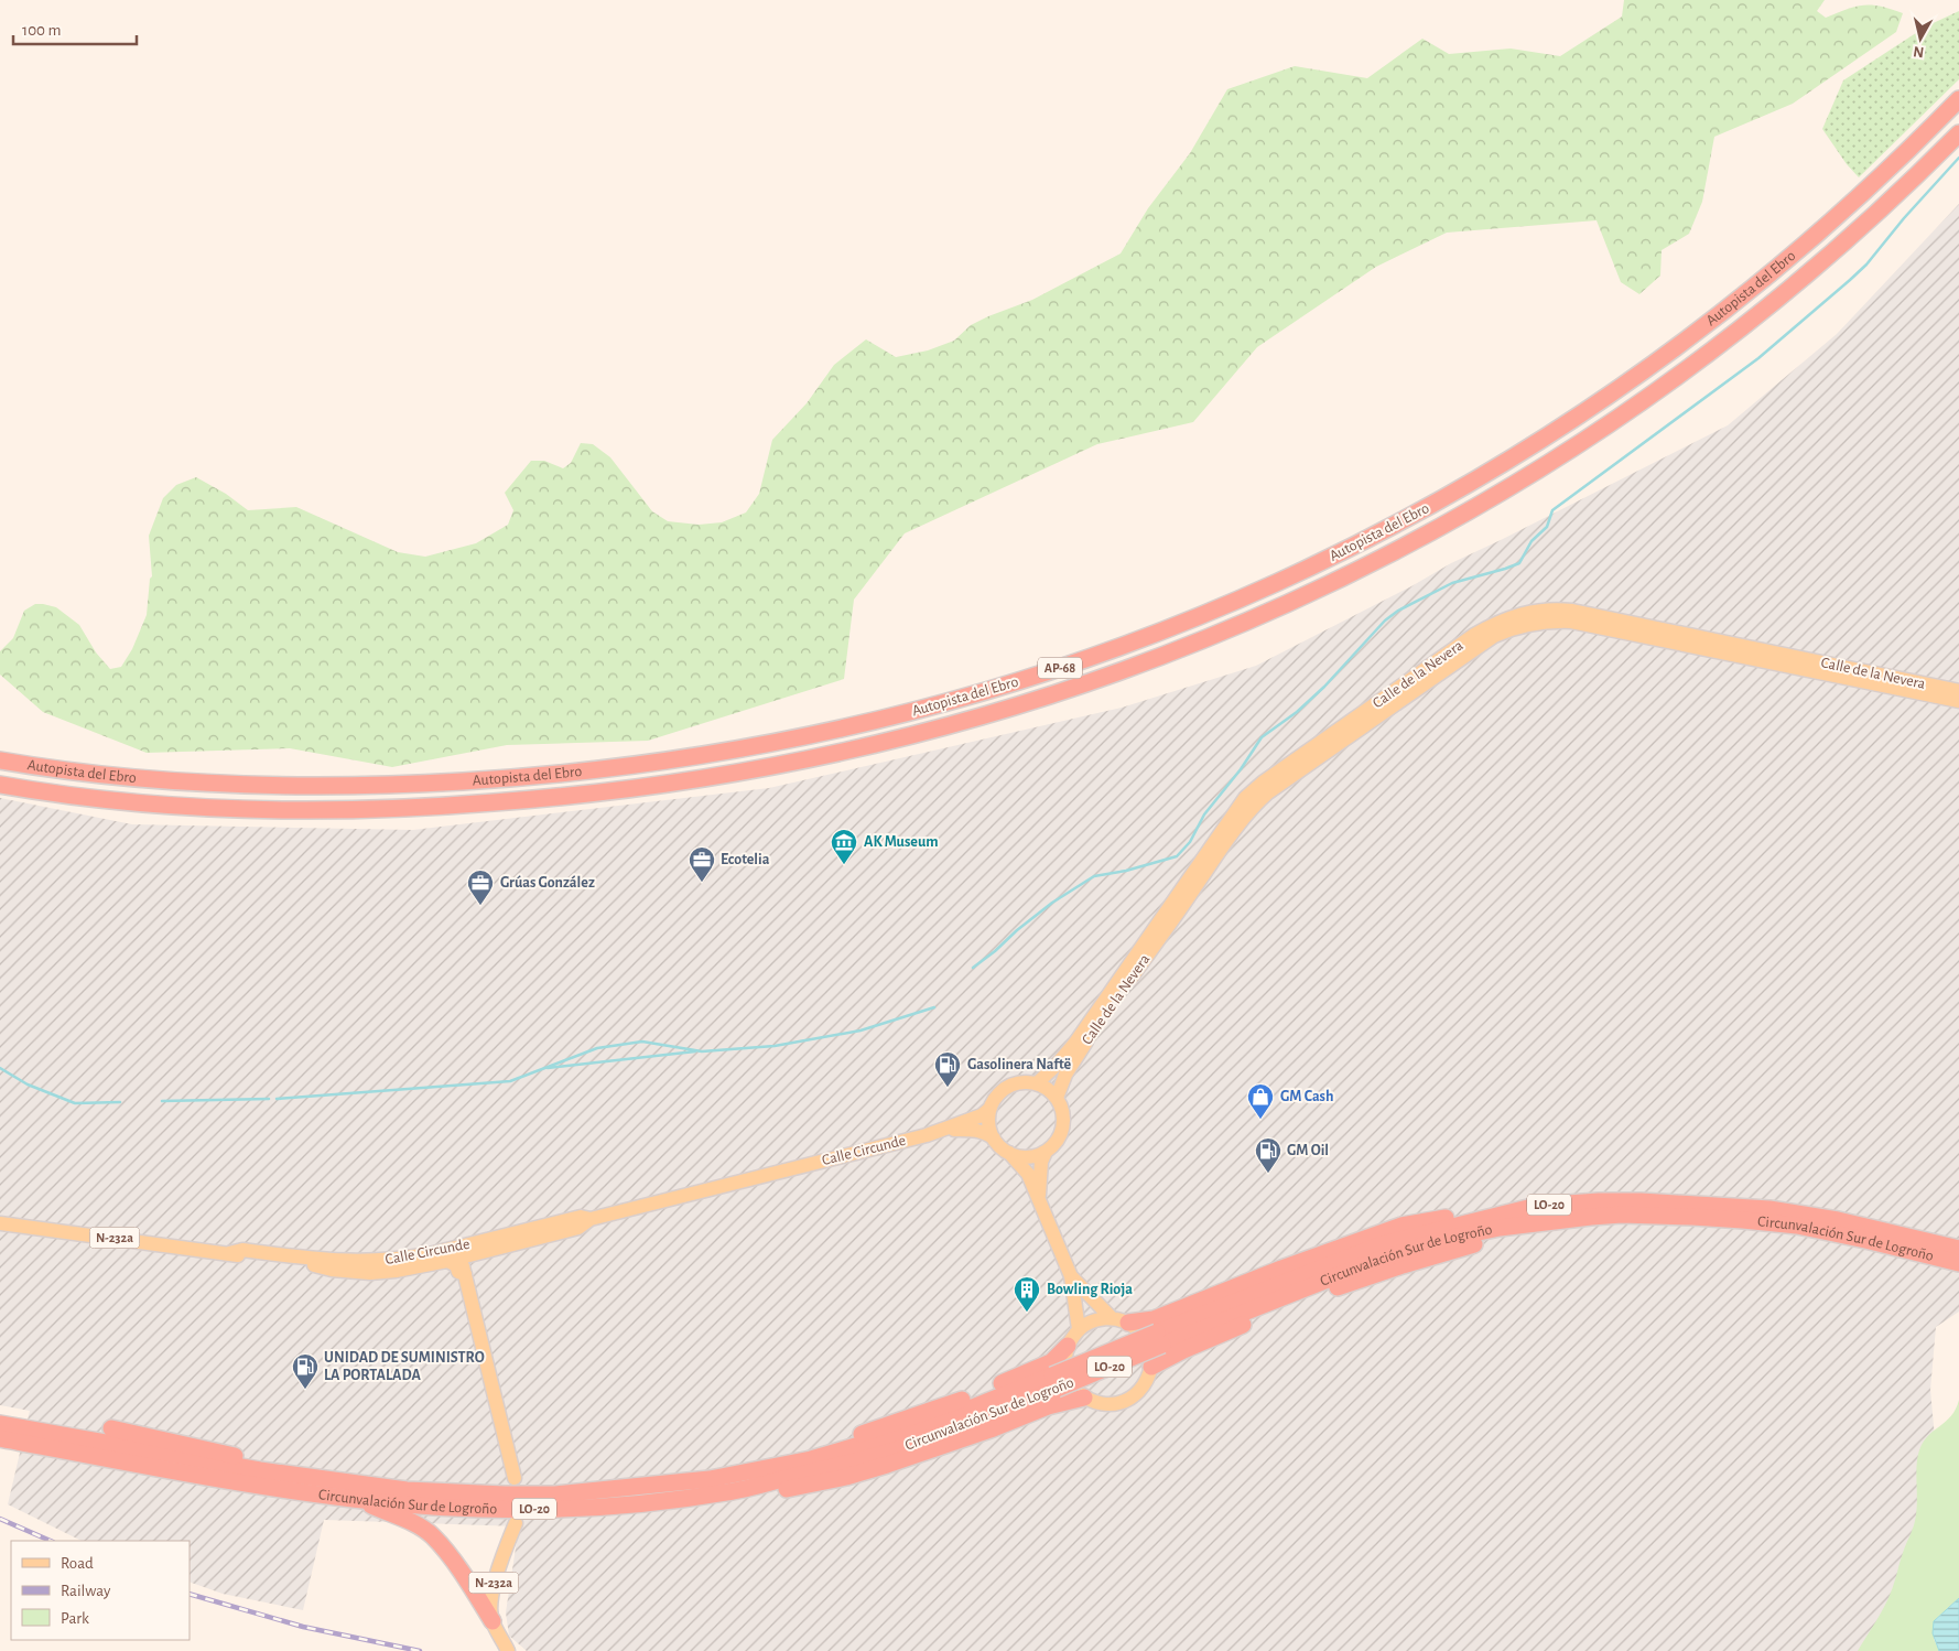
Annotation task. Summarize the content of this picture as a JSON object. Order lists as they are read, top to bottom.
{
  "streets": {
    "highway": [
      "Autopista del Ebro",
      "AP-68",
      "LO-20",
      "Circunvalación Sur de Logroño"
    ],
    "main road": ["Calle de la Nevera", "Calle Circunde", "N-232a"]
  },
  "crossings": [
    ["Calle de la Nevera", "Calle Circunde"],
    ["Calle Circunde", "N-232a"]
  ],
  "places": {
    "museum": ["AK Museum"],
    "office": ["Ecotelia", "Grúas González"],
    "fuel station": ["Gasolinera Naftë", "GM Oil", "UNIDAD DE SUMINISTRO LA PORTALADA"],
    "shop": ["GM Cash"],
    "building": ["Bowling Rioja"]
  },
  "legend": ["Road", "Railway", "Park"],
  "scale_bar": "100 m",
  "north": "bottom"
}
